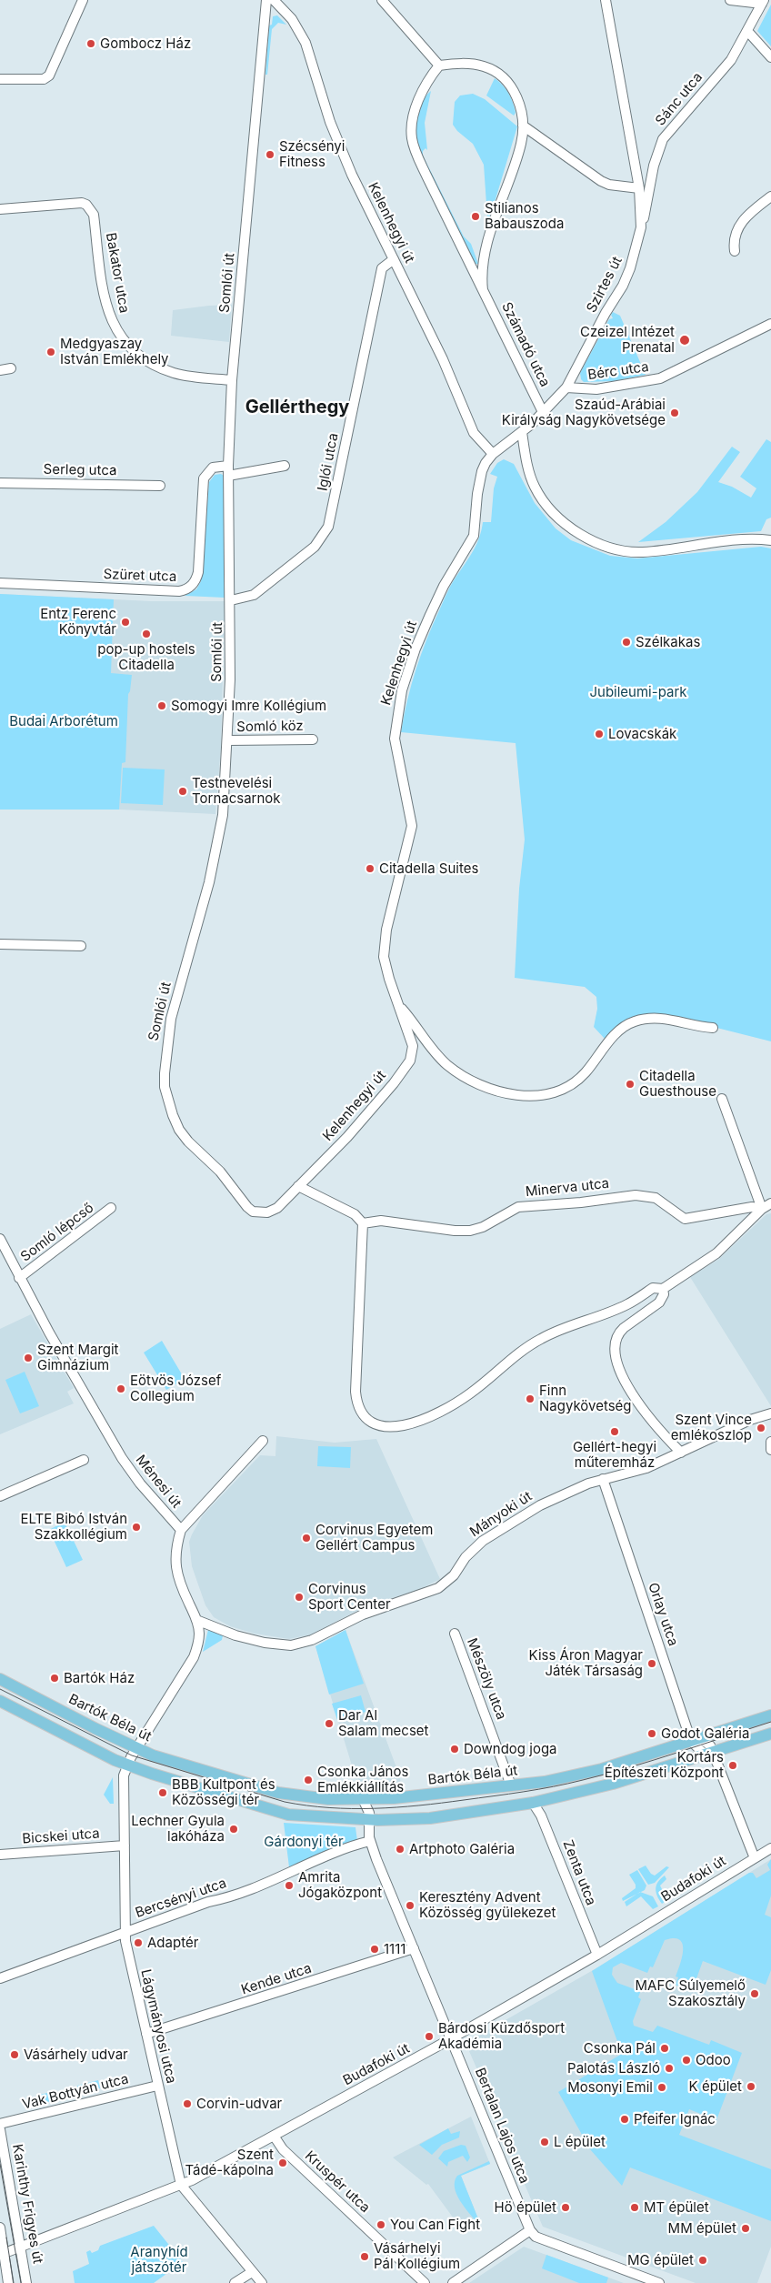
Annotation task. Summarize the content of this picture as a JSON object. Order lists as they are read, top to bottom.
{
  "streets": {
    "main road": ["Bartók Béla út"],
    "street": [
      "Sánc utca",
      "Kelenhegyi út",
      "Bakator utca",
      "Somlói út",
      "Szirtes út",
      "Számadó utca",
      "Bérc utca",
      "Iglói utca",
      "Serleg utca",
      "Szüret utca",
      "Somló köz",
      "Minerva utca",
      "Somló lépcső",
      "Ménesi út",
      "Mányoki út",
      "Orlay utca",
      "Mészöly utca",
      "Bicskei utca",
      "Zenta utca",
      "Budafoki út",
      "Bercsényi utca",
      "Kende utca",
      "Lágymányosi utca",
      "Vak Bottyán utca",
      "Bertalan Lajos utca",
      "Kruspér utca",
      "Karinthy Frigyes út"
    ]
  },
  "crossings": [
    ["Sánc utca", "Szirtes út"],
    ["Kelenhegyi út", "Somlói út"],
    ["Kelenhegyi út", "Szirtes út"],
    ["Kelenhegyi út", "Iglói utca"],
    ["Bakator utca", "Somlói út"],
    ["Somlói út", "Iglói utca"],
    ["Somlói út", "Szüret utca"],
    ["Somlói út", "Somló köz"],
    ["Szirtes út", "Számadó utca"],
    ["Szirtes út", "Bérc utca"],
    ["Somló lépcső", "Ménesi út"],
    ["Mányoki út", "Orlay utca"],
    ["Orlay utca", "Bartók Béla út"],
    ["Mészöly utca", "Bartók Béla út"],
    ["Bartók Béla út", "Lágymányosi utca"],
    ["Bartók Béla út", "Bertalan Lajos utca"],
    ["Bicskei utca", "Lágymányosi utca"],
    ["Zenta utca", "Budafoki út"],
    ["Budafoki út", "Lágymányosi utca"],
    ["Budafoki út", "Bertalan Lajos utca"],
    ["Budafoki út", "Kruspér utca"],
    ["Budafoki út", "Karinthy Frigyes út"],
    ["Bercsényi utca", "Lágymányosi utca"],
    ["Bercsényi utca", "Bertalan Lajos utca"],
    ["Kende utca", "Lágymányosi utca"],
    ["Kende utca", "Bertalan Lajos utca"],
    ["Lágymányosi utca", "Vak Bottyán utca"]
  ],
  "districts": ["Gellérthegy"],
  "parks": [
    "Jubileumi-park",
    "Budai Arborétum",
    "Gárdonyi tér",
    "Aranyhíd játszótér"
  ],
  "places": [
    "Gombocz Ház",
    "Szécsényi Fitness",
    "Stilianos Babauszoda",
    "Czeizel Intézet Prenatal",
    "Medgyaszay István Emlékhely",
    "Szaúd-Arábiai Királyság Nagykövetsége",
    "Entz Ferenc Könyvtár",
    "pop-up hostels Citadella",
    "Szélkakas",
    "Somogyi Imre Kollégium",
    "Lovacskák",
    "Testnevelési Tornacsarnok",
    "Citadella Suites",
    "Citadella Guesthouse",
    "Szent Margit Gimnázium",
    "Eötvös József Collegium",
    "Finn Nagykövetség",
    "Szent Vince emlékoszlop",
    "Gellért-hegyi műteremház",
    "ELTE Bibó István Szakkollégium",
    "Corvinus Egyetem Gellért Campus",
    "Corvinus Sport Center",
    "Kiss Áron Magyar Játék Társaság",
    "Bartók Ház",
    "Dar Al Salam mecset",
    "Godot Galéria",
    "Downdog joga",
    "Kortárs Építészeti Központ",
    "Csonka János Emlékkiállítás",
    "BBB Kultpont és Közösségi tér",
    "Lechner Gyula lakóháza",
    "Artphoto Galéria",
    "Amrita Jógaközpont",
    "Keresztény Advent Közösség gyülekezet",
    "Adaptér",
    "1111",
    "MAFC Súlyemelő Szakosztály",
    "Bárdosi Küzdősport Akadémia",
    "Csonka Pál",
    "Vásárhely udvar",
    "Odoo",
    "Palotás László",
    "K épület",
    "Mosonyi Emil",
    "Corvin-udvar",
    "Pfeifer Ignác",
    "L épület",
    "Szent Tádé-kápolna",
    "Hö épület",
    "MT épület",
    "You Can Fight",
    "MM épület",
    "Vásárhelyi Pál Kollégium",
    "MG épület"
  ]
}
